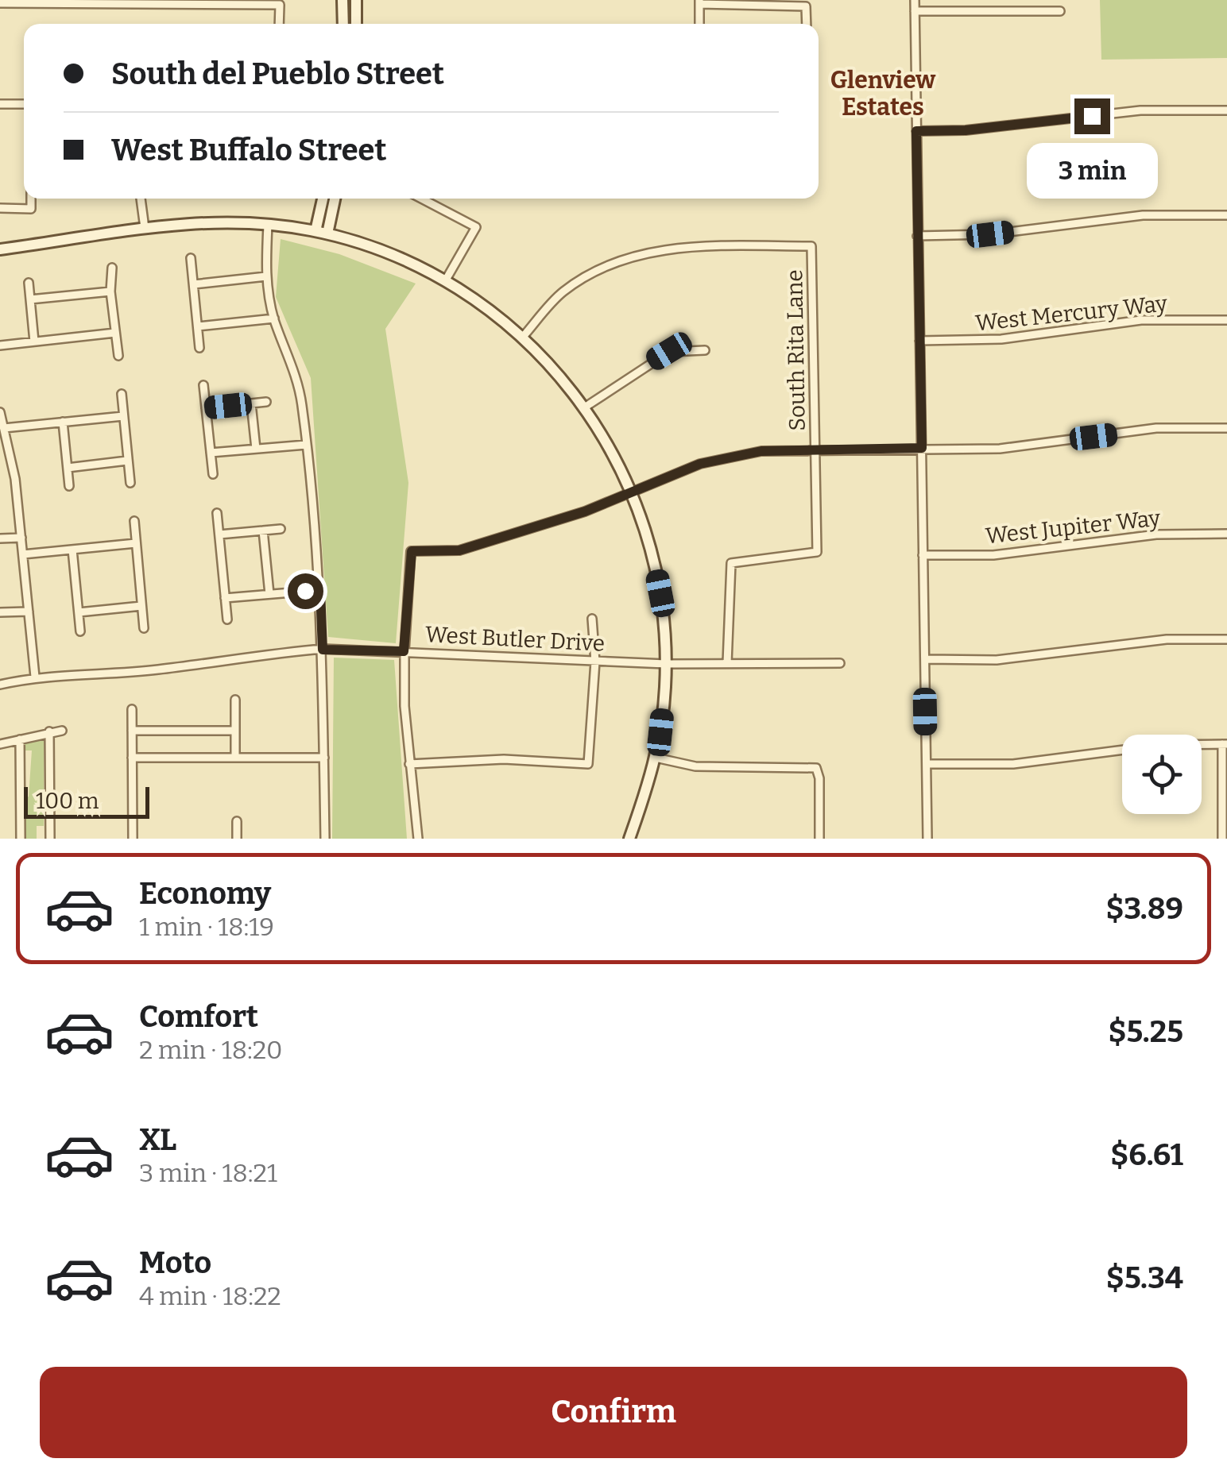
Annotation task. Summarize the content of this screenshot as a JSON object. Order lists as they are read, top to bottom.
{
  "streets": {
    "street": [
      "West Mercury Way",
      "South Rita Lane",
      "West Jupiter Way",
      "West Butler Drive"
    ]
  },
  "crossings": [
    ["South Rita Lane", "West Butler Drive"]
  ],
  "districts": ["Glenview Estates"],
  "scale_bar": "100 m",
  "page": {
    "banner": ["South del Pueblo Street", "West Buffalo Street"],
    "bubble": "3 min",
    "scale": "100 m",
    "list": [
      {
        "name": "Economy",
        "note": "1 min · 18:19",
        "value": "$3.89"
      },
      {
        "name": "Comfort",
        "note": "2 min · 18:20",
        "value": "$5.25"
      },
      {
        "name": "XL",
        "note": "3 min · 18:21",
        "value": "$6.61"
      },
      {
        "name": "Moto",
        "note": "4 min · 18:22",
        "value": "$5.34"
      }
    ],
    "buttons": "Confirm"
  }
}
